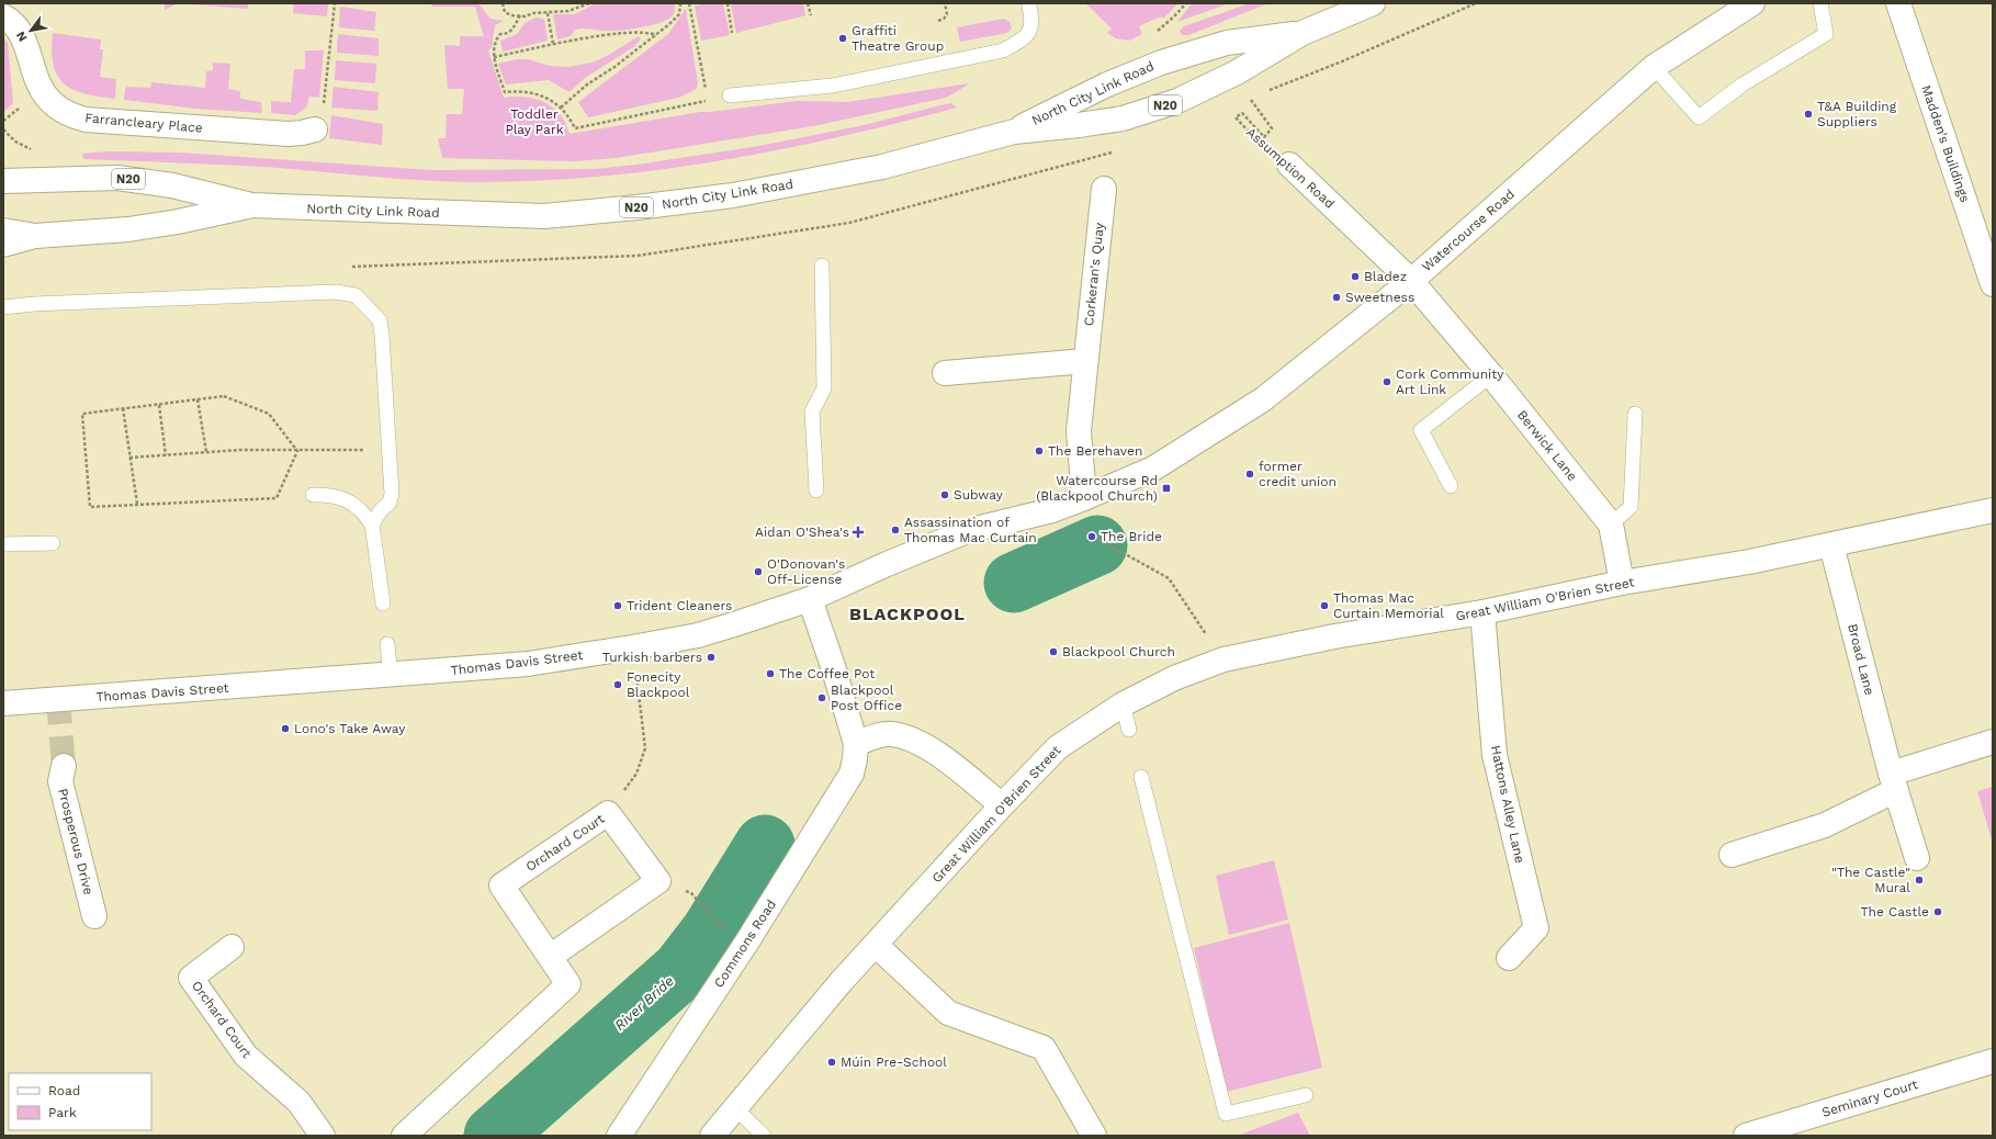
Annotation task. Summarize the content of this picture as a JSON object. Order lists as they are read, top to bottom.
{
  "streets": {
    "main road": [
      "North City Link Road",
      "N20",
      "Farrancleary Place",
      "Madden's Buildings",
      "Assumption Road",
      "Watercourse Road",
      "Corkeran's Quay",
      "Berwick Lane",
      "Great William O'Brien Street",
      "Broad Lane",
      "Thomas Davis Street",
      "Hattons Alley Lane",
      "Prosperous Drive",
      "Orchard Court",
      "Commons Road",
      "Seminary Court"
    ]
  },
  "crossings": [
    ["Assumption Road", "Watercourse Road"],
    ["Assumption Road", "Berwick Lane"],
    ["Watercourse Road", "Corkeran's Quay"],
    ["Watercourse Road", "Berwick Lane"],
    ["Watercourse Road", "Thomas Davis Street"],
    ["Corkeran's Quay", "Thomas Davis Street"],
    ["Berwick Lane", "Great William O'Brien Street"],
    ["Great William O'Brien Street", "Broad Lane"],
    ["Great William O'Brien Street", "Hattons Alley Lane"]
  ],
  "districts": ["BLACKPOOL"],
  "water": ["River Bride"],
  "parks": ["Toddler Play Park"],
  "places": {
    "other": [
      "Graffiti Theatre Group",
      "T&A Building Suppliers",
      "Bladez",
      "Sweetness",
      "Cork Community Art Link",
      "The Berehaven",
      "former credit union",
      "Subway",
      "Assassination of Thomas Mac Curtain",
      "The Bride",
      "O'Donovan's Off-License",
      "Trident Cleaners",
      "Thomas Mac Curtain Memorial",
      "Blackpool Church",
      "Turkish barbers",
      "The Coffee Pot",
      "Fonecity Blackpool",
      "Blackpool Post Office",
      "Lono's Take Away",
      "\"The Castle\" Mural",
      "The Castle",
      "Múin Pre-School"
    ],
    "transit": ["Watercourse Rd (Blackpool Church)"],
    "health": ["Aidan O'Shea's"]
  },
  "legend": ["Road", "Park"],
  "north": "bottom left"
}
